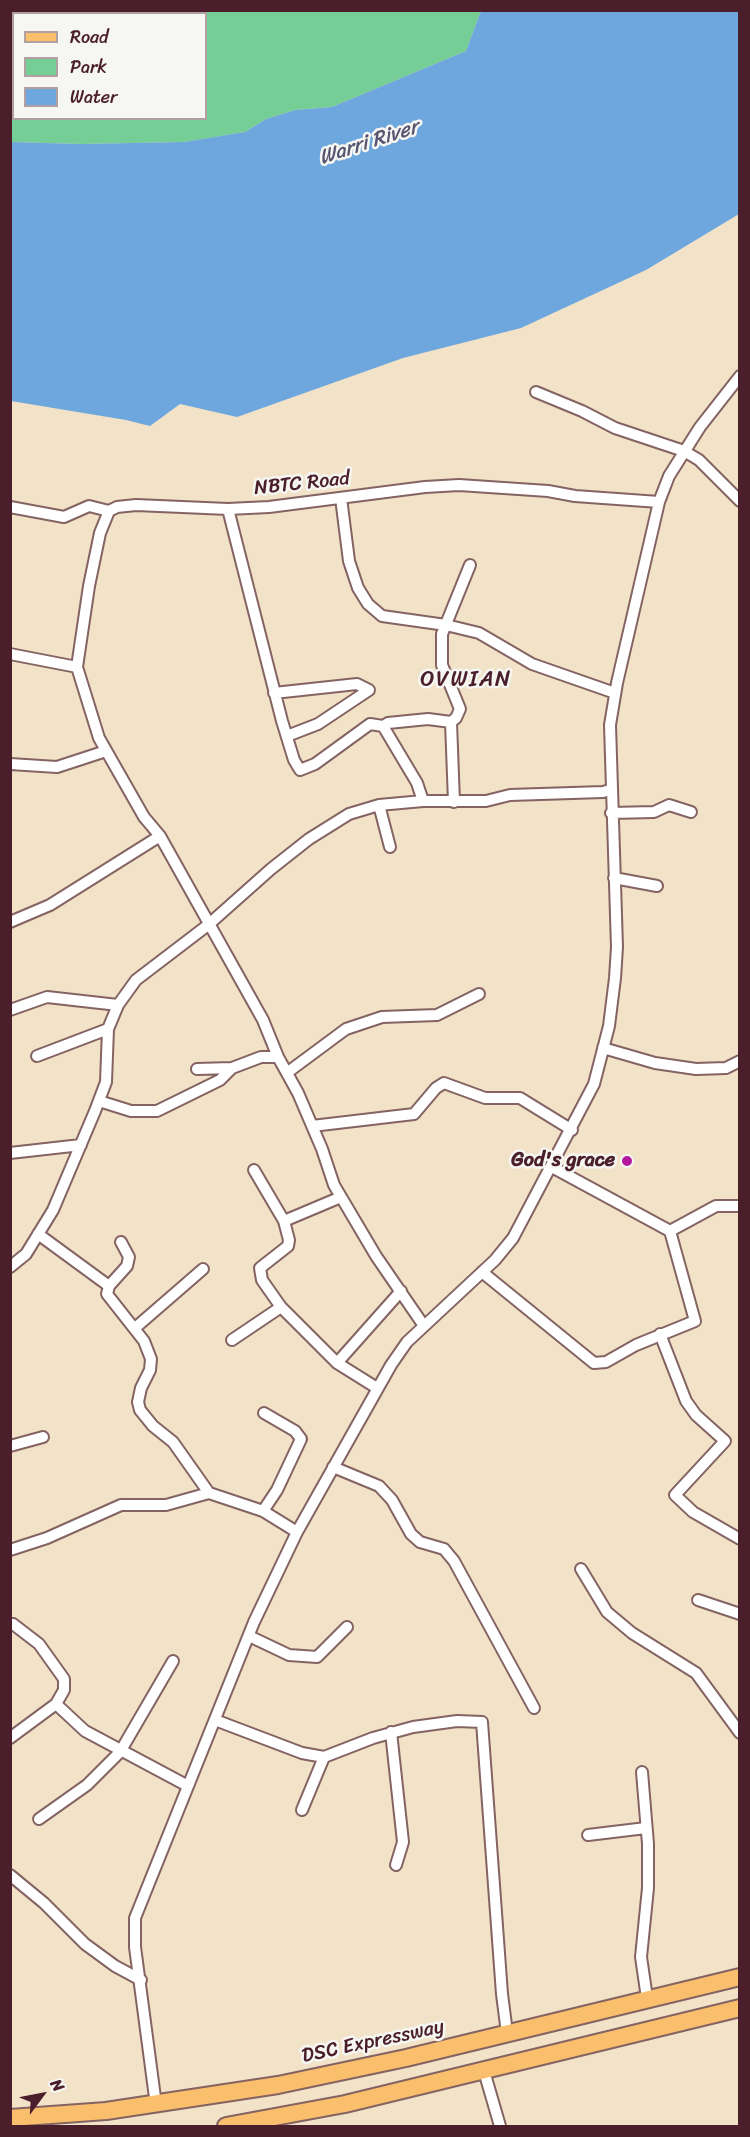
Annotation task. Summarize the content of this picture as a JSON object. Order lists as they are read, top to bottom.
{
  "streets": {
    "main road": ["DSC Expressway"],
    "street": ["NBTC Road"]
  },
  "districts": ["OVWIAN"],
  "water": ["Warri River"],
  "places": ["God's grace"],
  "legend": ["Road", "Park", "Water"],
  "north": "top right"
}
